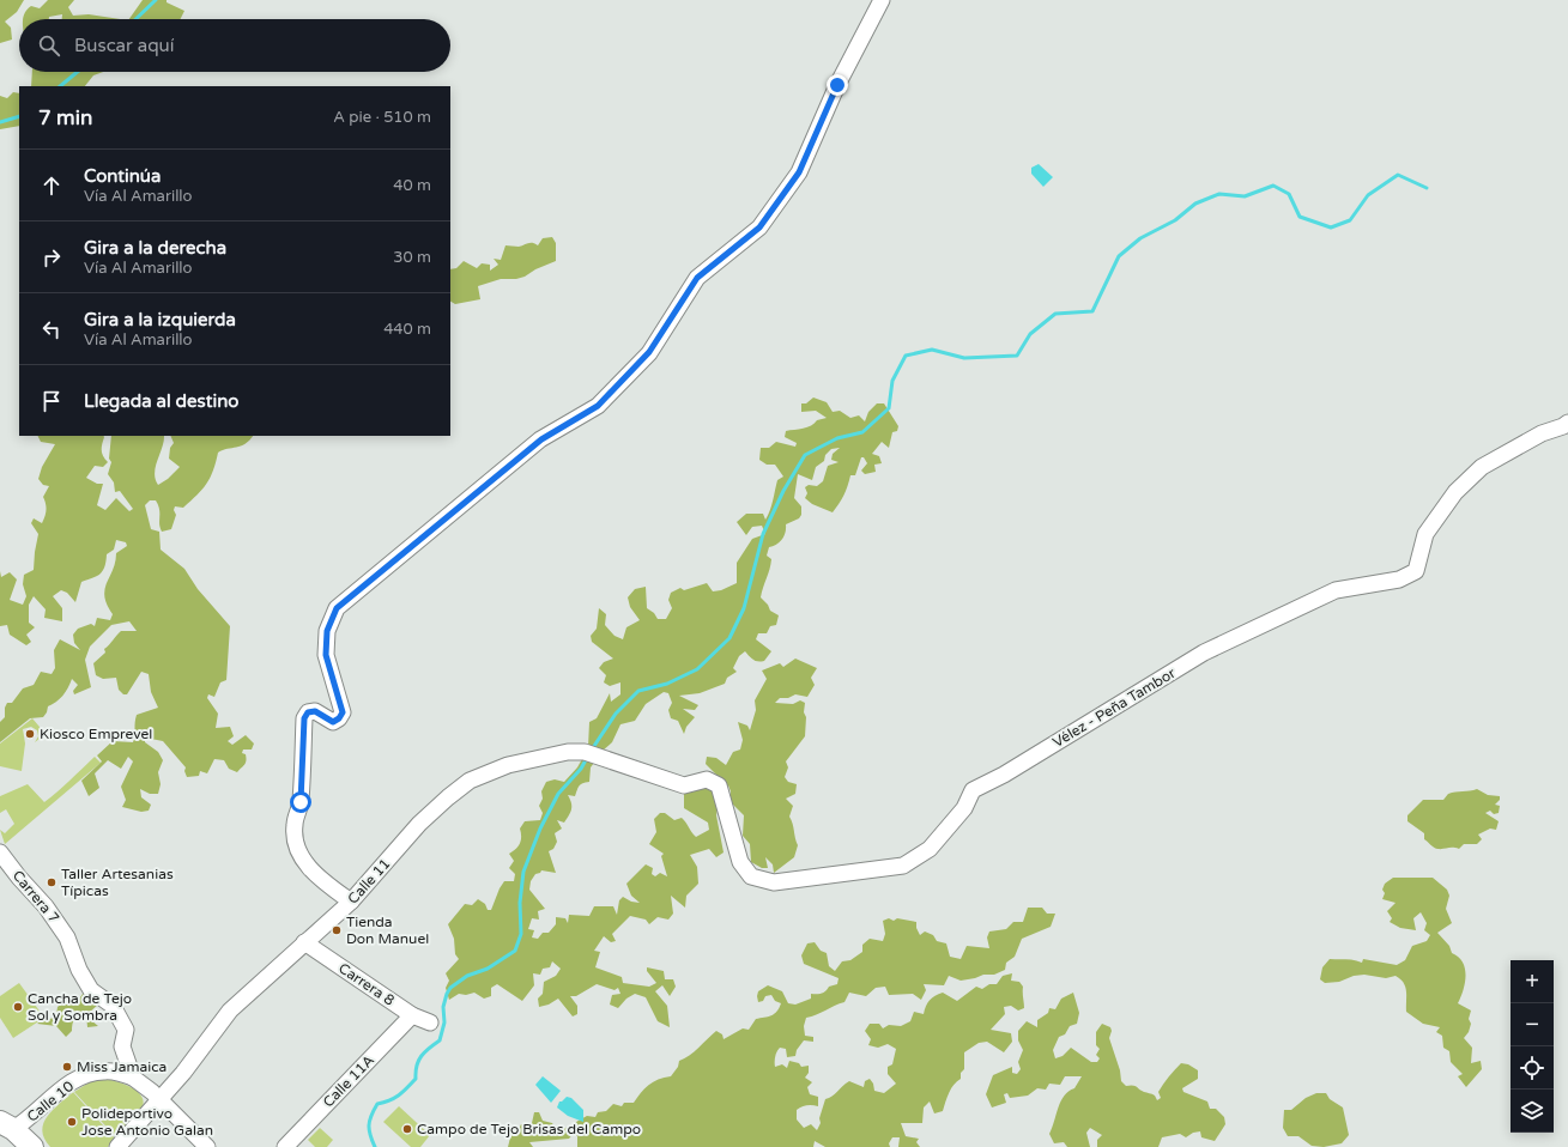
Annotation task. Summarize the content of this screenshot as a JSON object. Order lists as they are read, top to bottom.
{
  "streets": {
    "street": [
      "Vélez - Peña Tambor",
      "Calle 11",
      "Carrera 7",
      "Carrera 8",
      "Calle 11A",
      "Calle 10"
    ]
  },
  "crossings": [
    ["Vélez - Peña Tambor", "Calle 11"],
    ["Calle 11", "Carrera 8"],
    ["Carrera 7", "Calle 10"],
    ["Carrera 8", "Calle 11A"]
  ],
  "places": [
    "Kiosco Emprevel",
    "Taller Artesanias Típicas",
    "Tienda Don Manuel",
    "Cancha de Tejo Sol y Sombra",
    "Miss Jamaica",
    "Polideportivo Jose Antonio Galan",
    "Campo de Tejo Brisas del Campo"
  ],
  "page": {
    "search": "Buscar aquí",
    "heading": ["7 min", "A pie · 510 m"],
    "list": [
      ["Continúa", "Vía Al Amarillo", "40 m"],
      ["Gira a la derecha", "Vía Al Amarillo", "30 m"],
      ["Gira a la izquierda", "Vía Al Amarillo", "440 m"],
      "Llegada al destino"
    ],
    "map_buttons": ["+", "−"]
  }
}
